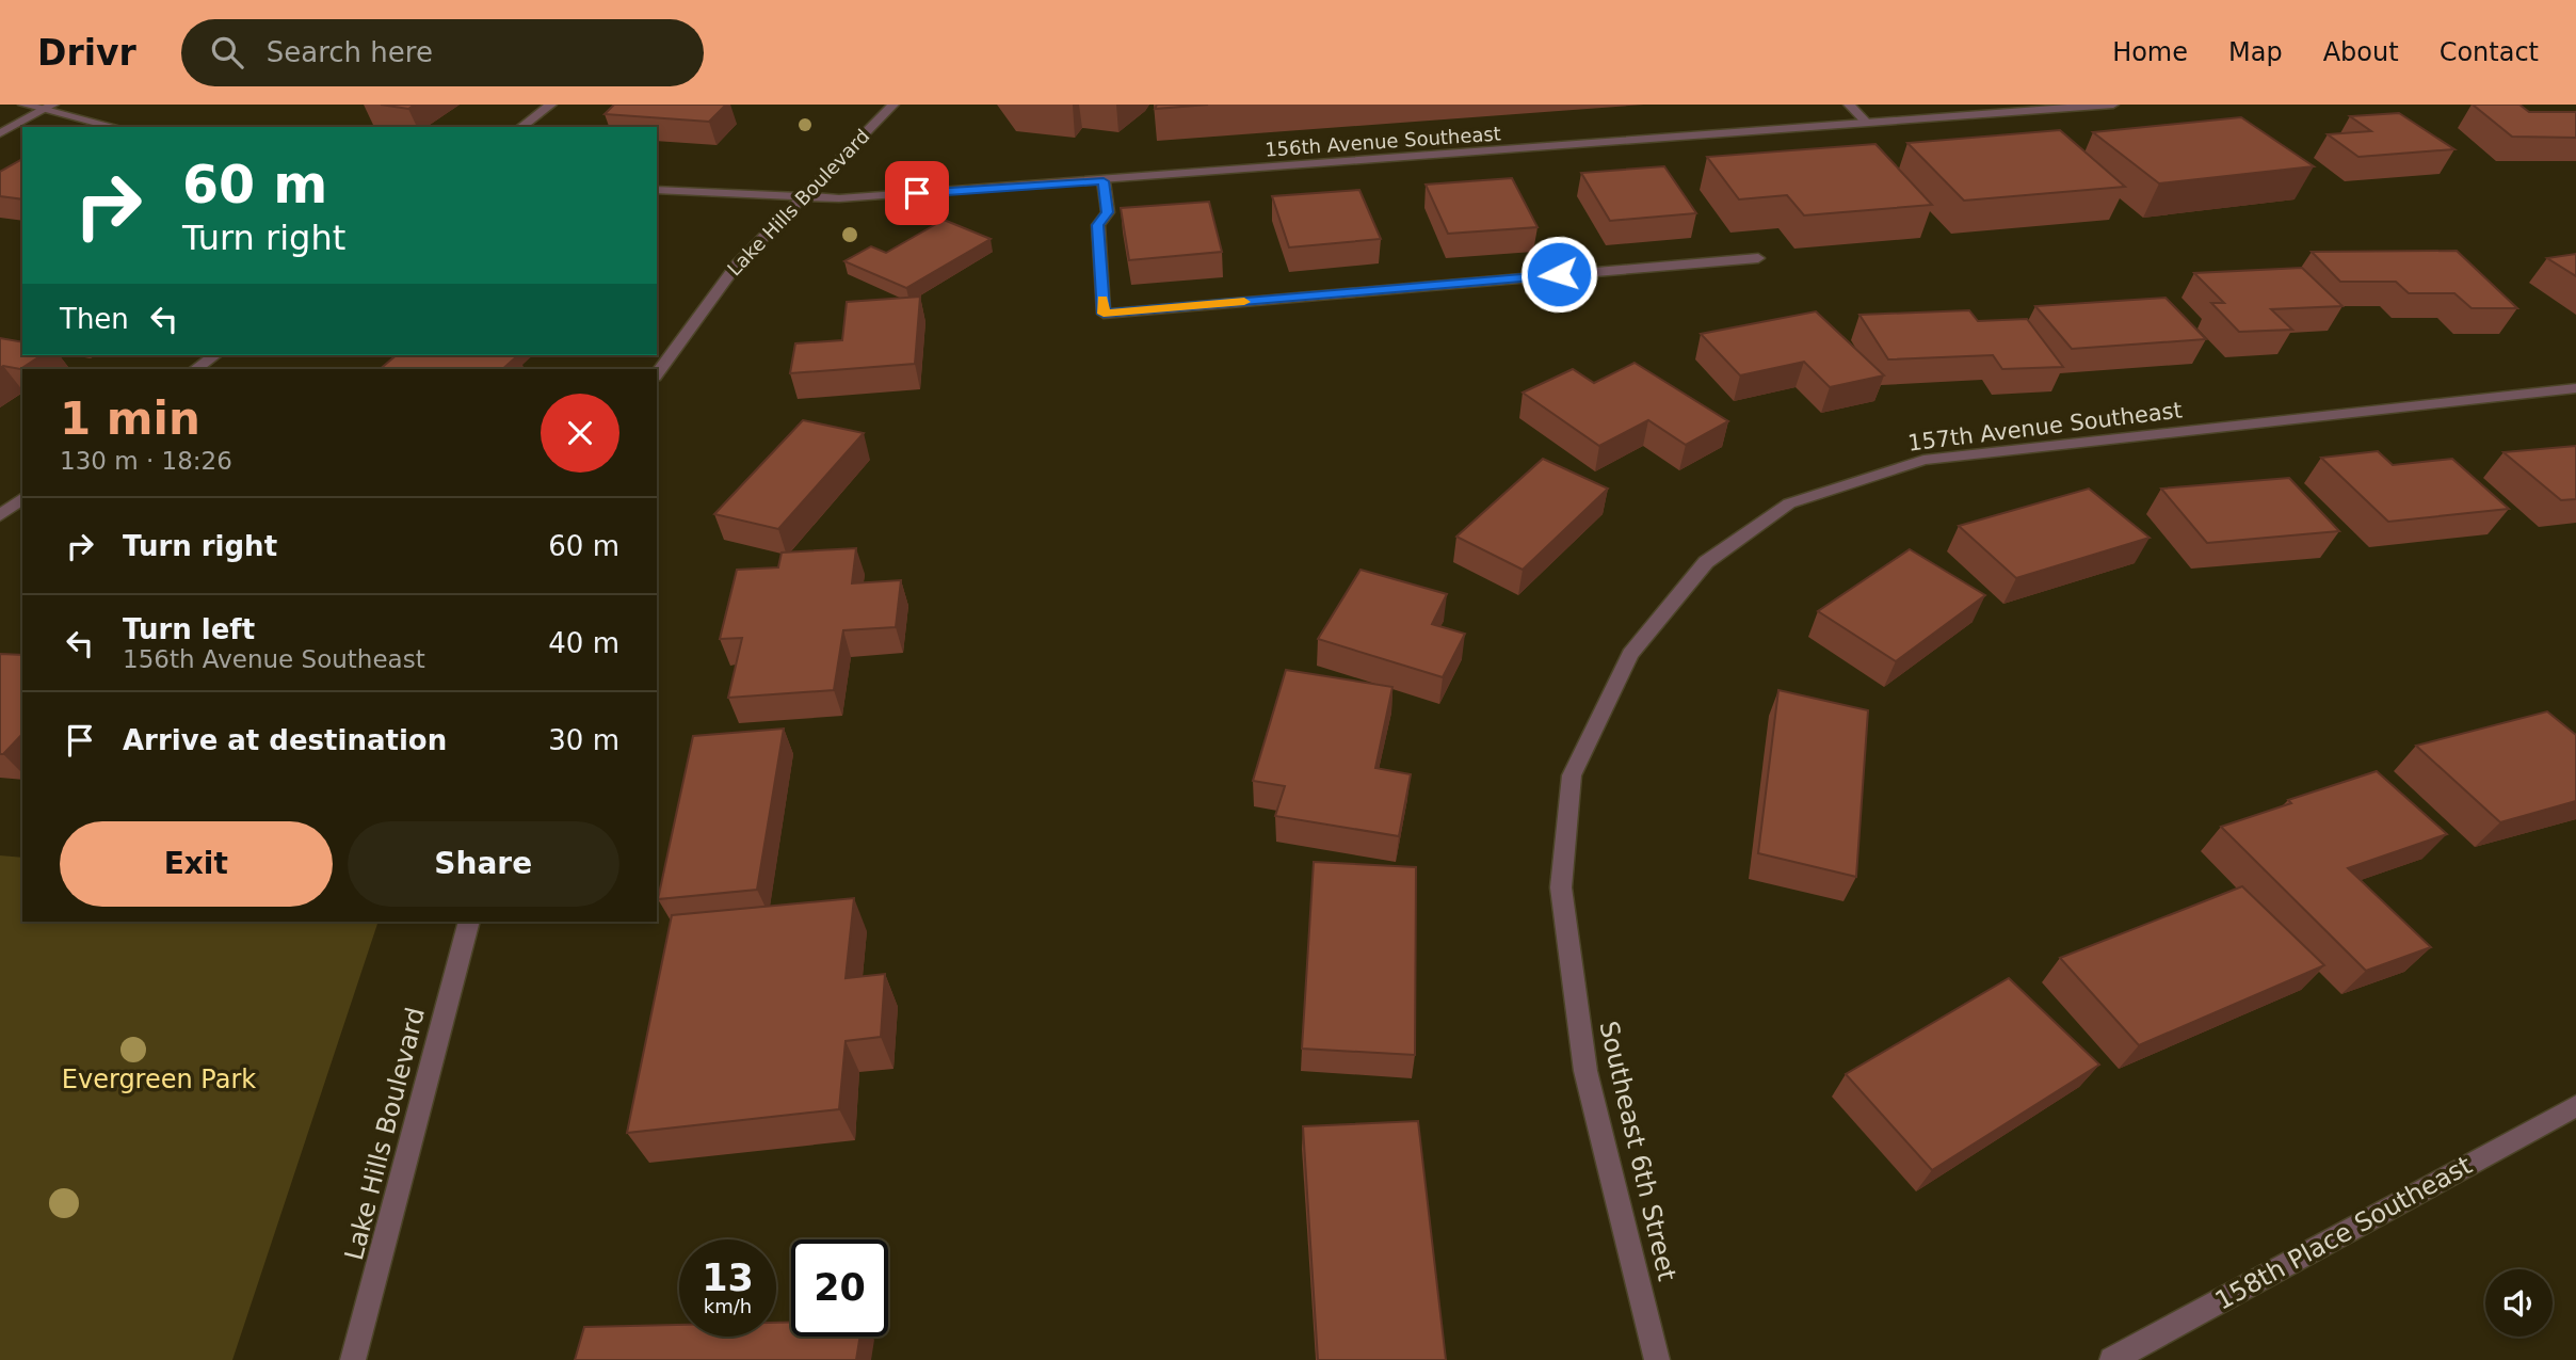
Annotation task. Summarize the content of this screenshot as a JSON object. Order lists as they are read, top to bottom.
{
  "streets": {
    "street": [
      "156th Avenue Southeast",
      "Lake Hills Boulevard",
      "157th Avenue Southeast",
      "Southeast 6th Street",
      "158th Place Southeast"
    ]
  },
  "crossings": [
    ["156th Avenue Southeast", "Lake Hills Boulevard"],
    ["157th Avenue Southeast", "Southeast 6th Street"]
  ],
  "parks": ["Evergreen Park"],
  "page": {
    "header": "Drivr",
    "search": "Search here",
    "nav": [
      "Home",
      "Map",
      "About",
      "Contact"
    ],
    "turn": ["60 m", "Turn right"],
    "then": "Then",
    "heading": ["1 min", "130 m · 18:26"],
    "list": [
      {
        "name": "Turn right",
        "value": "60 m"
      },
      {
        "name": "Turn left",
        "note": "156th Avenue Southeast",
        "value": "40 m"
      },
      {
        "name": "Arrive at destination",
        "value": "30 m"
      }
    ],
    "buttons": ["Exit", "Share"],
    "speed": "13 km/h",
    "limit": "20"
  }
}
